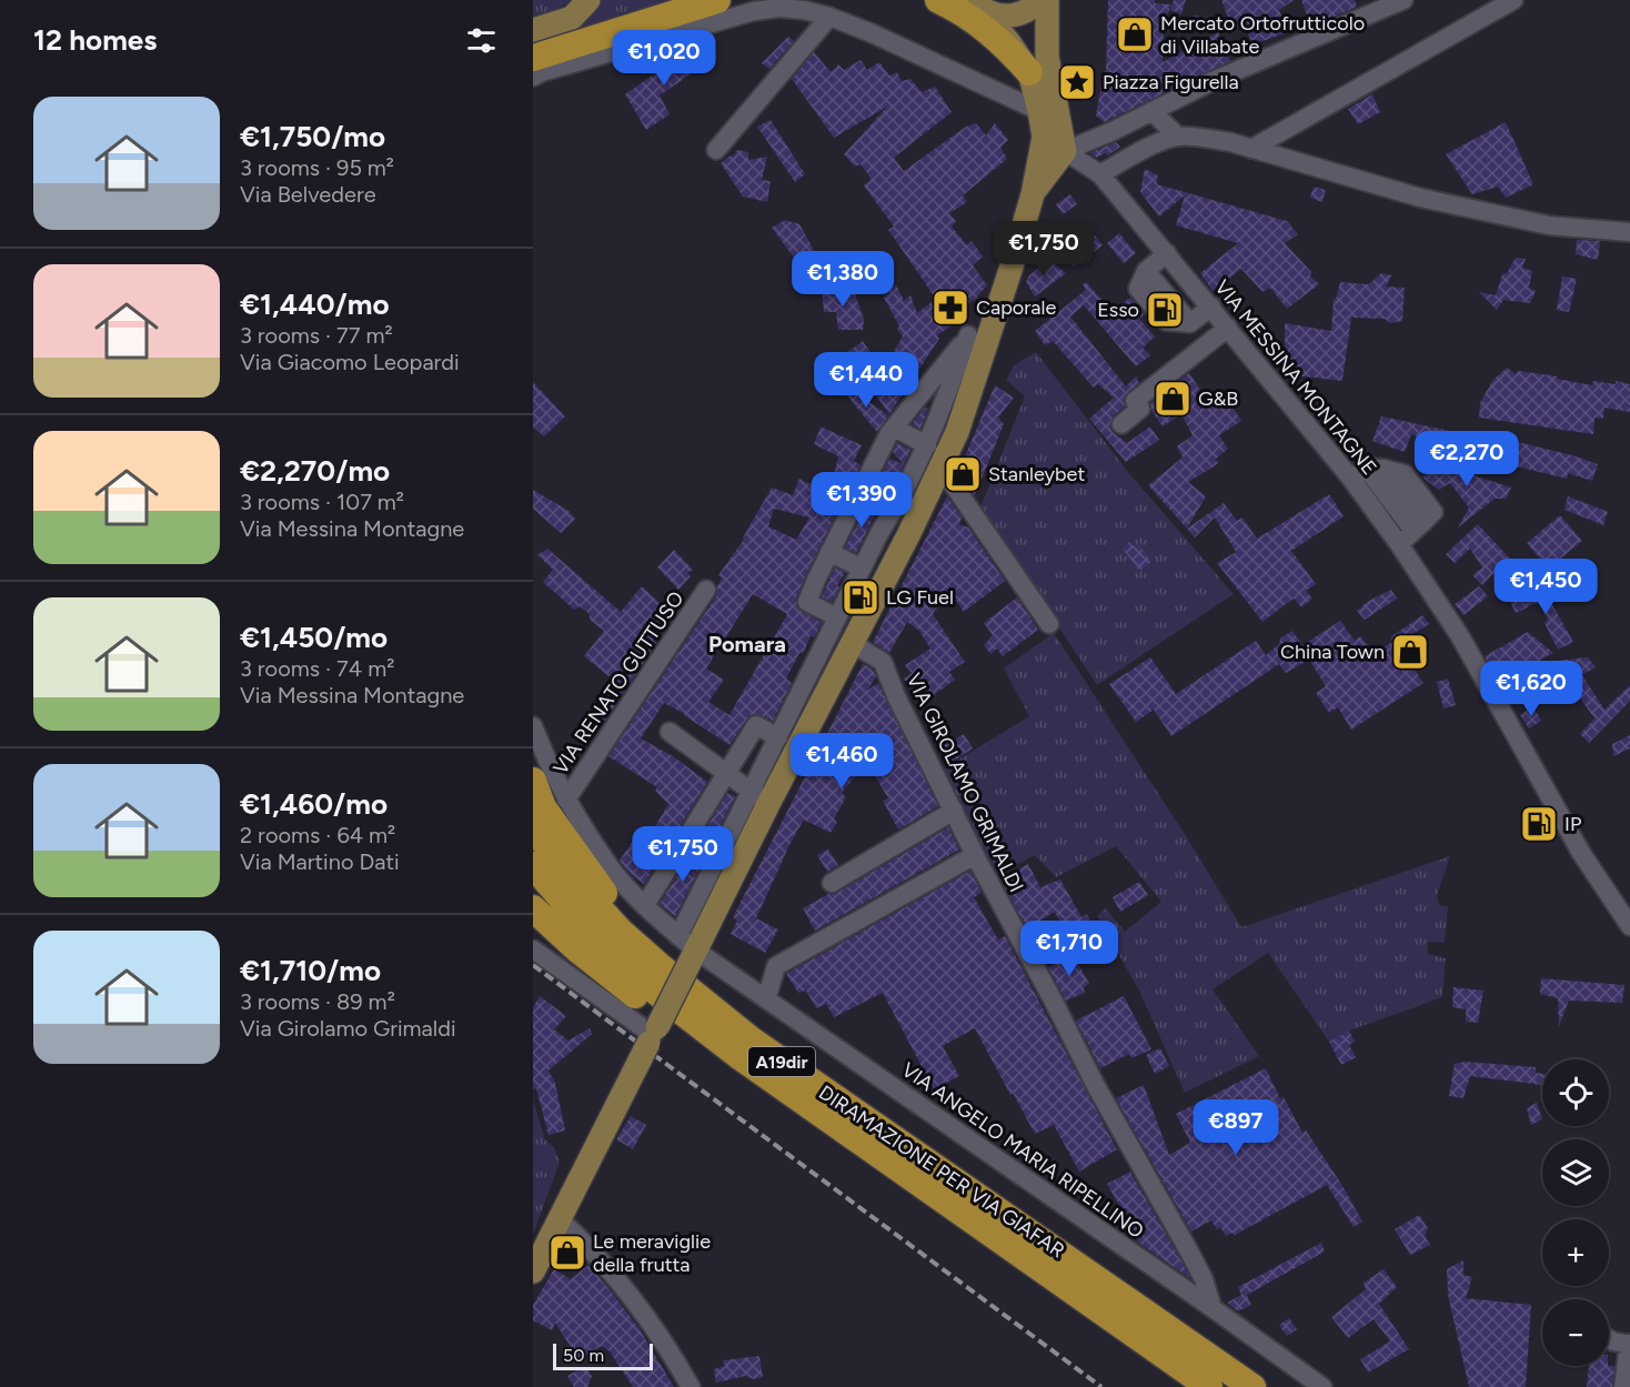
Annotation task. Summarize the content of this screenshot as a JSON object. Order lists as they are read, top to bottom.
{
  "streets": {
    "highway": ["A19dir", "DIRAMAZIONE PER VIA GIAFAR"],
    "street": [
      "VIA MESSINA MONTAGNE",
      "VIA RENATO GUTTUSO",
      "VIA GIROLAMO GRIMALDI",
      "VIA ANGELO MARIA RIPELLINO"
    ]
  },
  "crossings": [
    ["VIA RENATO GUTTUSO", "VIA ANGELO MARIA RIPELLINO"],
    ["VIA GIROLAMO GRIMALDI", "VIA ANGELO MARIA RIPELLINO"]
  ],
  "districts": ["Pomara"],
  "places": {
    "shop": [
      "Mercato Ortofrutticolo di Villabate",
      "G&B",
      "Stanleybet",
      "China Town",
      "Le meraviglie della frutta"
    ],
    "place": ["Piazza Figurella"],
    "pharmacy": ["Caporale"],
    "fuel station": ["Esso", "LG Fuel", "IP"]
  },
  "scale_bar": "50 m",
  "page": {
    "heading": "12 homes",
    "price": [
      "€1,020",
      "€1,750",
      "€1,380",
      "€1,440",
      "€2,270",
      "€1,390",
      "€1,450",
      "€1,620",
      "€1,460",
      "€1,750",
      "€1,710",
      "€897"
    ],
    "list": [
      {
        "name": "€1,750/mo",
        "note": "3 rooms · 95 m² · Via Belvedere"
      },
      {
        "name": "€1,440/mo",
        "note": "3 rooms · 77 m² · Via Giacomo Leopardi"
      },
      {
        "name": "€2,270/mo",
        "note": "3 rooms · 107 m² · Via Messina Montagne"
      },
      {
        "name": "€1,450/mo",
        "note": "3 rooms · 74 m² · Via Messina Montagne"
      },
      {
        "name": "€1,460/mo",
        "note": "2 rooms · 64 m² · Via Martino Dati"
      },
      {
        "name": "€1,710/mo",
        "note": "3 rooms · 89 m² · Via Girolamo Grimaldi"
      }
    ],
    "map_buttons": ["+", "−"],
    "scale": "50 m"
  }
}
